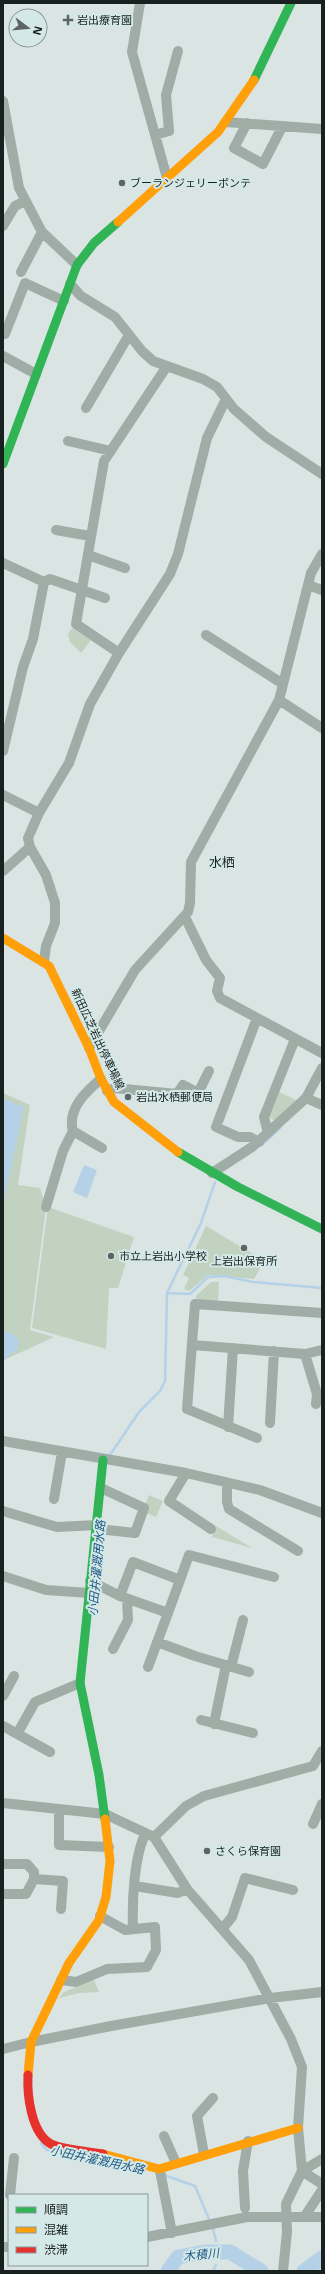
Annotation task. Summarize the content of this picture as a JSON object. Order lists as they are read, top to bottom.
{
  "streets": {
    "street": ["新田広芝岩出停車場線"]
  },
  "districts": ["水栖"],
  "water": ["小田井灌漑用水路", "木積川"],
  "places": {
    "health": ["岩出療育園"],
    "other": [
      "ブーランジェリーボンテ",
      "岩出水栖郵便局",
      "上岩出保育所",
      "市立上岩出小学校",
      "さくら保育園"
    ]
  },
  "legend": ["順調", "混雑", "渋滞"],
  "north": "right"
}
